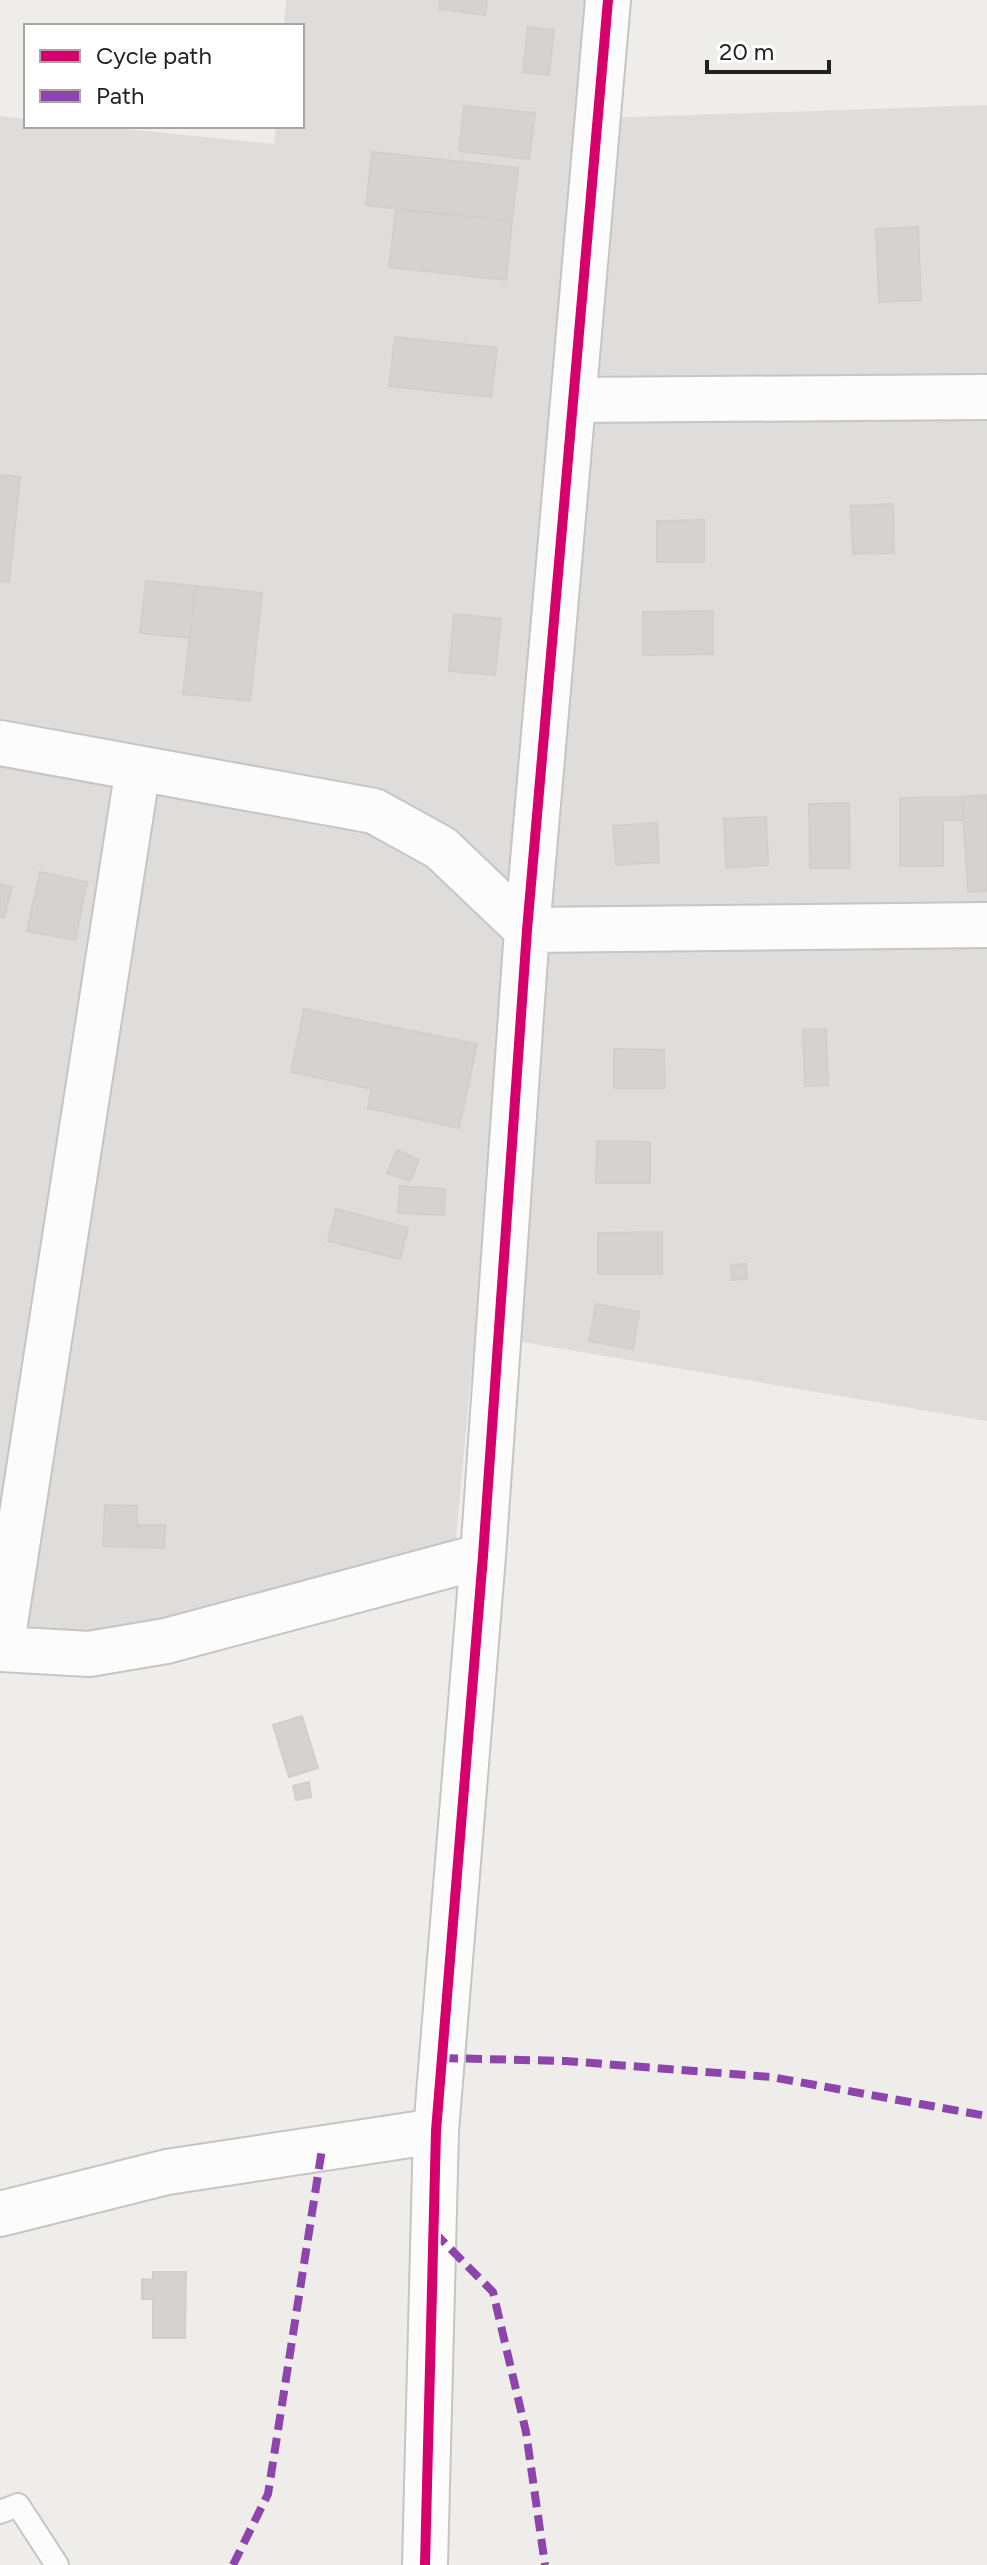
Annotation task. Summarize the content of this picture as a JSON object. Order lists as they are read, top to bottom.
{
  "legend": ["Cycle path", "Path"],
  "scale_bar": "20 m"
}
